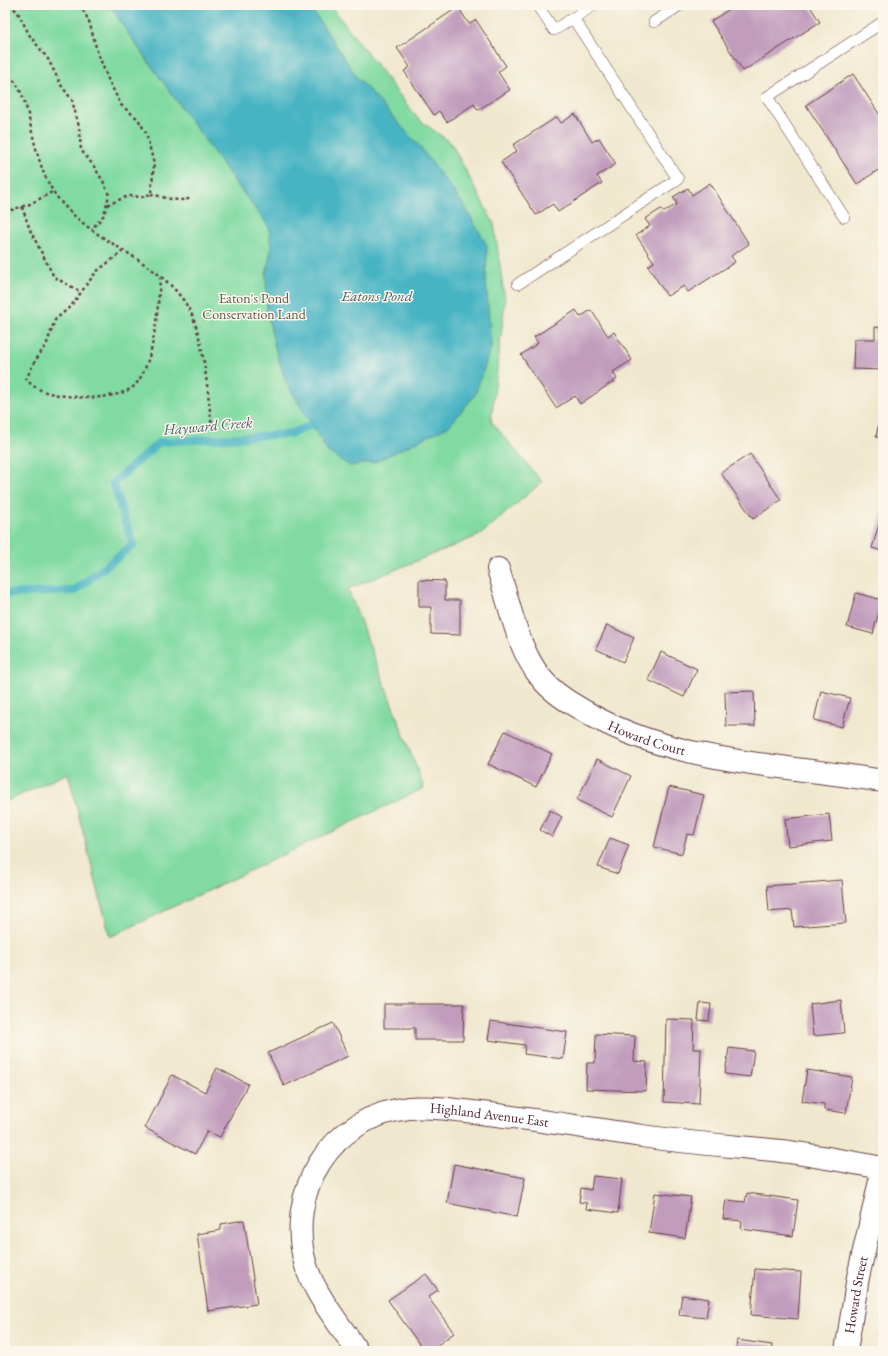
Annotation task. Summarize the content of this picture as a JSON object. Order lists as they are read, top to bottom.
{
  "streets": {
    "street": ["Howard Court", "Highland Avenue East", "Howard Street"]
  },
  "crossings": [
    ["Highland Avenue East", "Howard Street"]
  ],
  "water": ["Eatons Pond", "Hayward Creek"],
  "parks": ["Eaton's Pond Conservation Land"]
}
